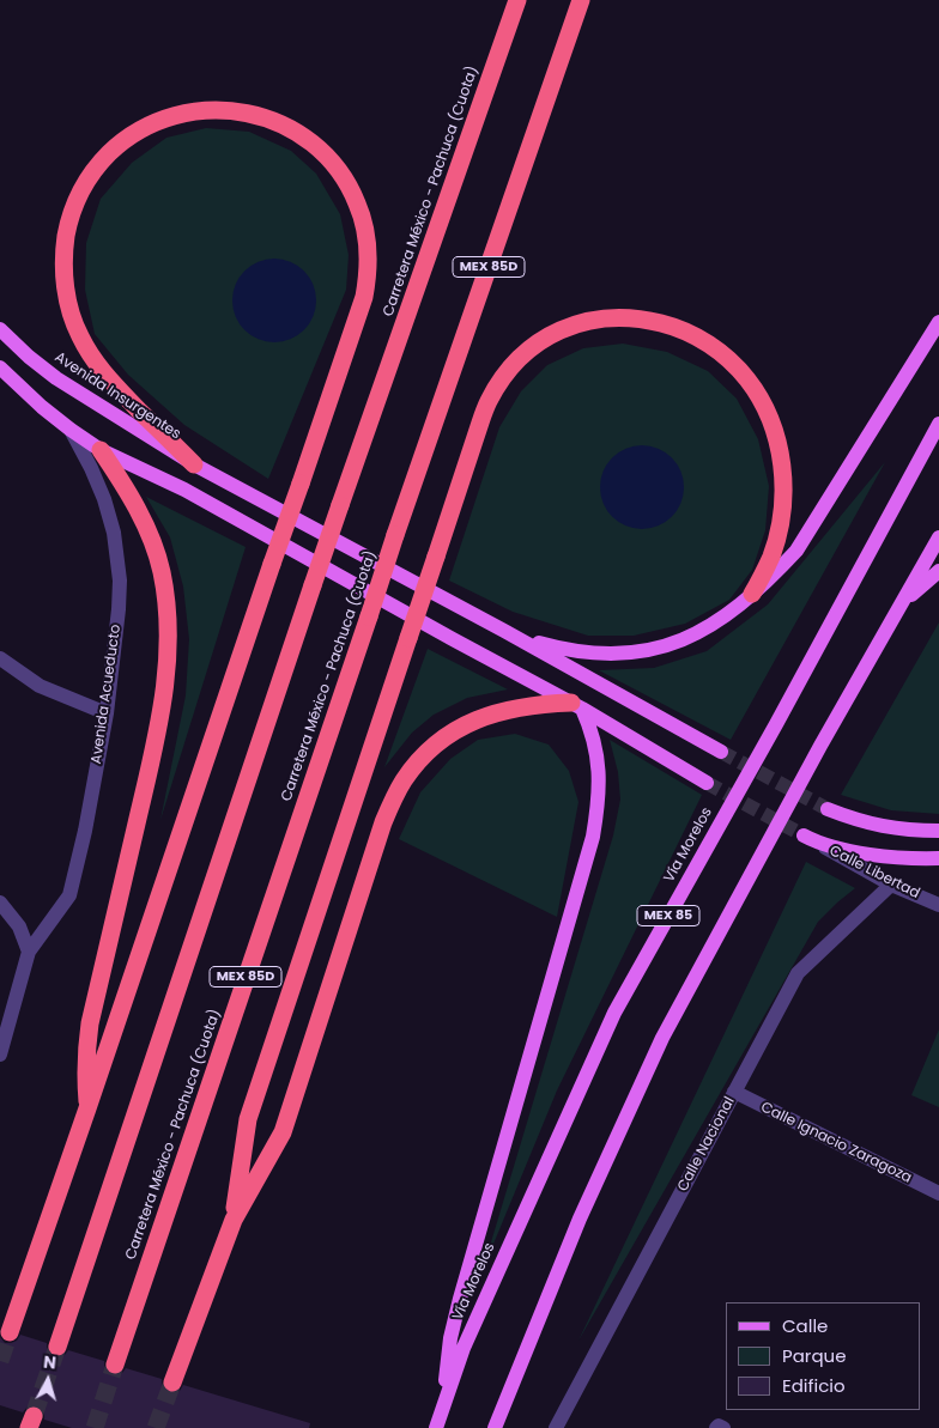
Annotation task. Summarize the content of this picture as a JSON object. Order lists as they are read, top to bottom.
{
  "streets": {
    "highway": ["Carretera México - Pachuca (Cuota)", "MEX 85D"],
    "main road": ["Avenida Insurgentes", "Vía Morelos", "MEX 85"],
    "street": [
      "Avenida Acueducto",
      "Calle Libertad",
      "Calle Ignacio Zaragoza",
      "Calle Nacional"
    ]
  },
  "crossings": [
    ["Calle Libertad", "Calle Nacional"],
    ["Calle Ignacio Zaragoza", "Calle Nacional"]
  ],
  "legend": ["Calle", "Parque", "Edificio"],
  "north": "top"
}
